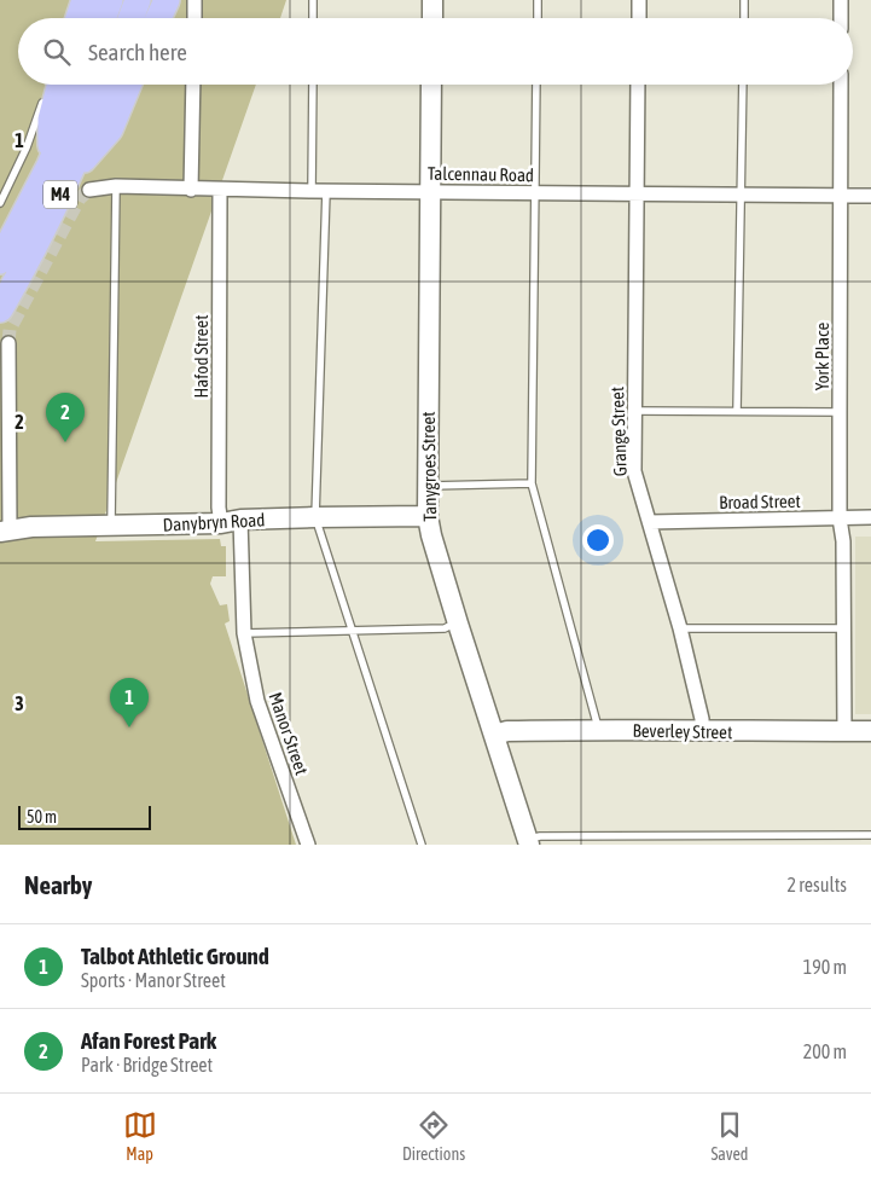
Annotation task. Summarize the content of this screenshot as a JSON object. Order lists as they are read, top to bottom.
{
  "streets": {
    "highway": ["M4"],
    "street": [
      "Talcennau Road",
      "Hafod Street",
      "York Place",
      "Grange Street",
      "Tanygroes Street",
      "Broad Street",
      "Danybryn Road",
      "Beverley Street",
      "Manor Street"
    ]
  },
  "crossings": [
    ["Talcennau Road", "M4"],
    ["Talcennau Road", "Hafod Street"],
    ["Talcennau Road", "York Place"],
    ["Talcennau Road", "Grange Street"],
    ["Talcennau Road", "Tanygroes Street"],
    ["Hafod Street", "Danybryn Road"],
    ["Hafod Street", "Manor Street"],
    ["York Place", "Broad Street"],
    ["York Place", "Beverley Street"],
    ["Grange Street", "Broad Street"],
    ["Grange Street", "Beverley Street"],
    ["Tanygroes Street", "Danybryn Road"],
    ["Tanygroes Street", "Beverley Street"]
  ],
  "scale_bar": "50 m",
  "page": {
    "search": "Search here",
    "pins": ["2", "1"],
    "scale": "50 m",
    "heading": ["Nearby", "2 results"],
    "list": [
      {
        "mark": "1",
        "name": "Talbot Athletic Ground",
        "note": "Sports · Manor Street",
        "value": "190 m"
      },
      {
        "mark": "2",
        "name": "Afan Forest Park",
        "note": "Park · Bridge Street",
        "value": "200 m"
      }
    ],
    "nav": ["Map", "Directions", "Saved"]
  },
  "grid": {
    "rows": ["1", "2", "3"]
  }
}
